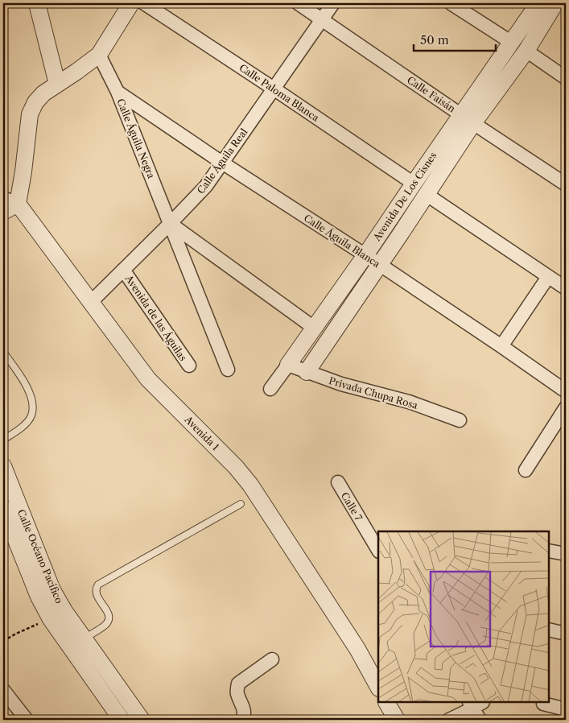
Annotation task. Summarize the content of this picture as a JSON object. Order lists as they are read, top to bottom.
{
  "streets": {
    "street": [
      "Calle Paloma Blanca",
      "Calle Faisán",
      "Calle Águila Negra",
      "Calle Águila Real",
      "Avenida De Los Cisnes",
      "Calle Águila Blanca",
      "Avenida de las Águilas",
      "Privada Chupa Rosa",
      "Avenida 1",
      "Calle 7",
      "Calle Océano Pacífico"
    ]
  },
  "crossings": [
    ["Calle Paloma Blanca", "Calle Águila Real"],
    ["Calle Paloma Blanca", "Avenida De Los Cisnes"],
    ["Calle Faisán", "Calle Águila Real"],
    ["Calle Faisán", "Avenida De Los Cisnes"],
    ["Calle Águila Negra", "Calle Águila Real"],
    ["Calle Águila Negra", "Calle Águila Blanca"],
    ["Calle Águila Real", "Calle Águila Blanca"],
    ["Calle Águila Real", "Avenida de las Águilas"],
    ["Calle Águila Real", "Avenida 1"],
    ["Avenida De Los Cisnes", "Calle Águila Blanca"],
    ["Avenida De Los Cisnes", "Privada Chupa Rosa"]
  ],
  "scale_bar": "50 m"
}
